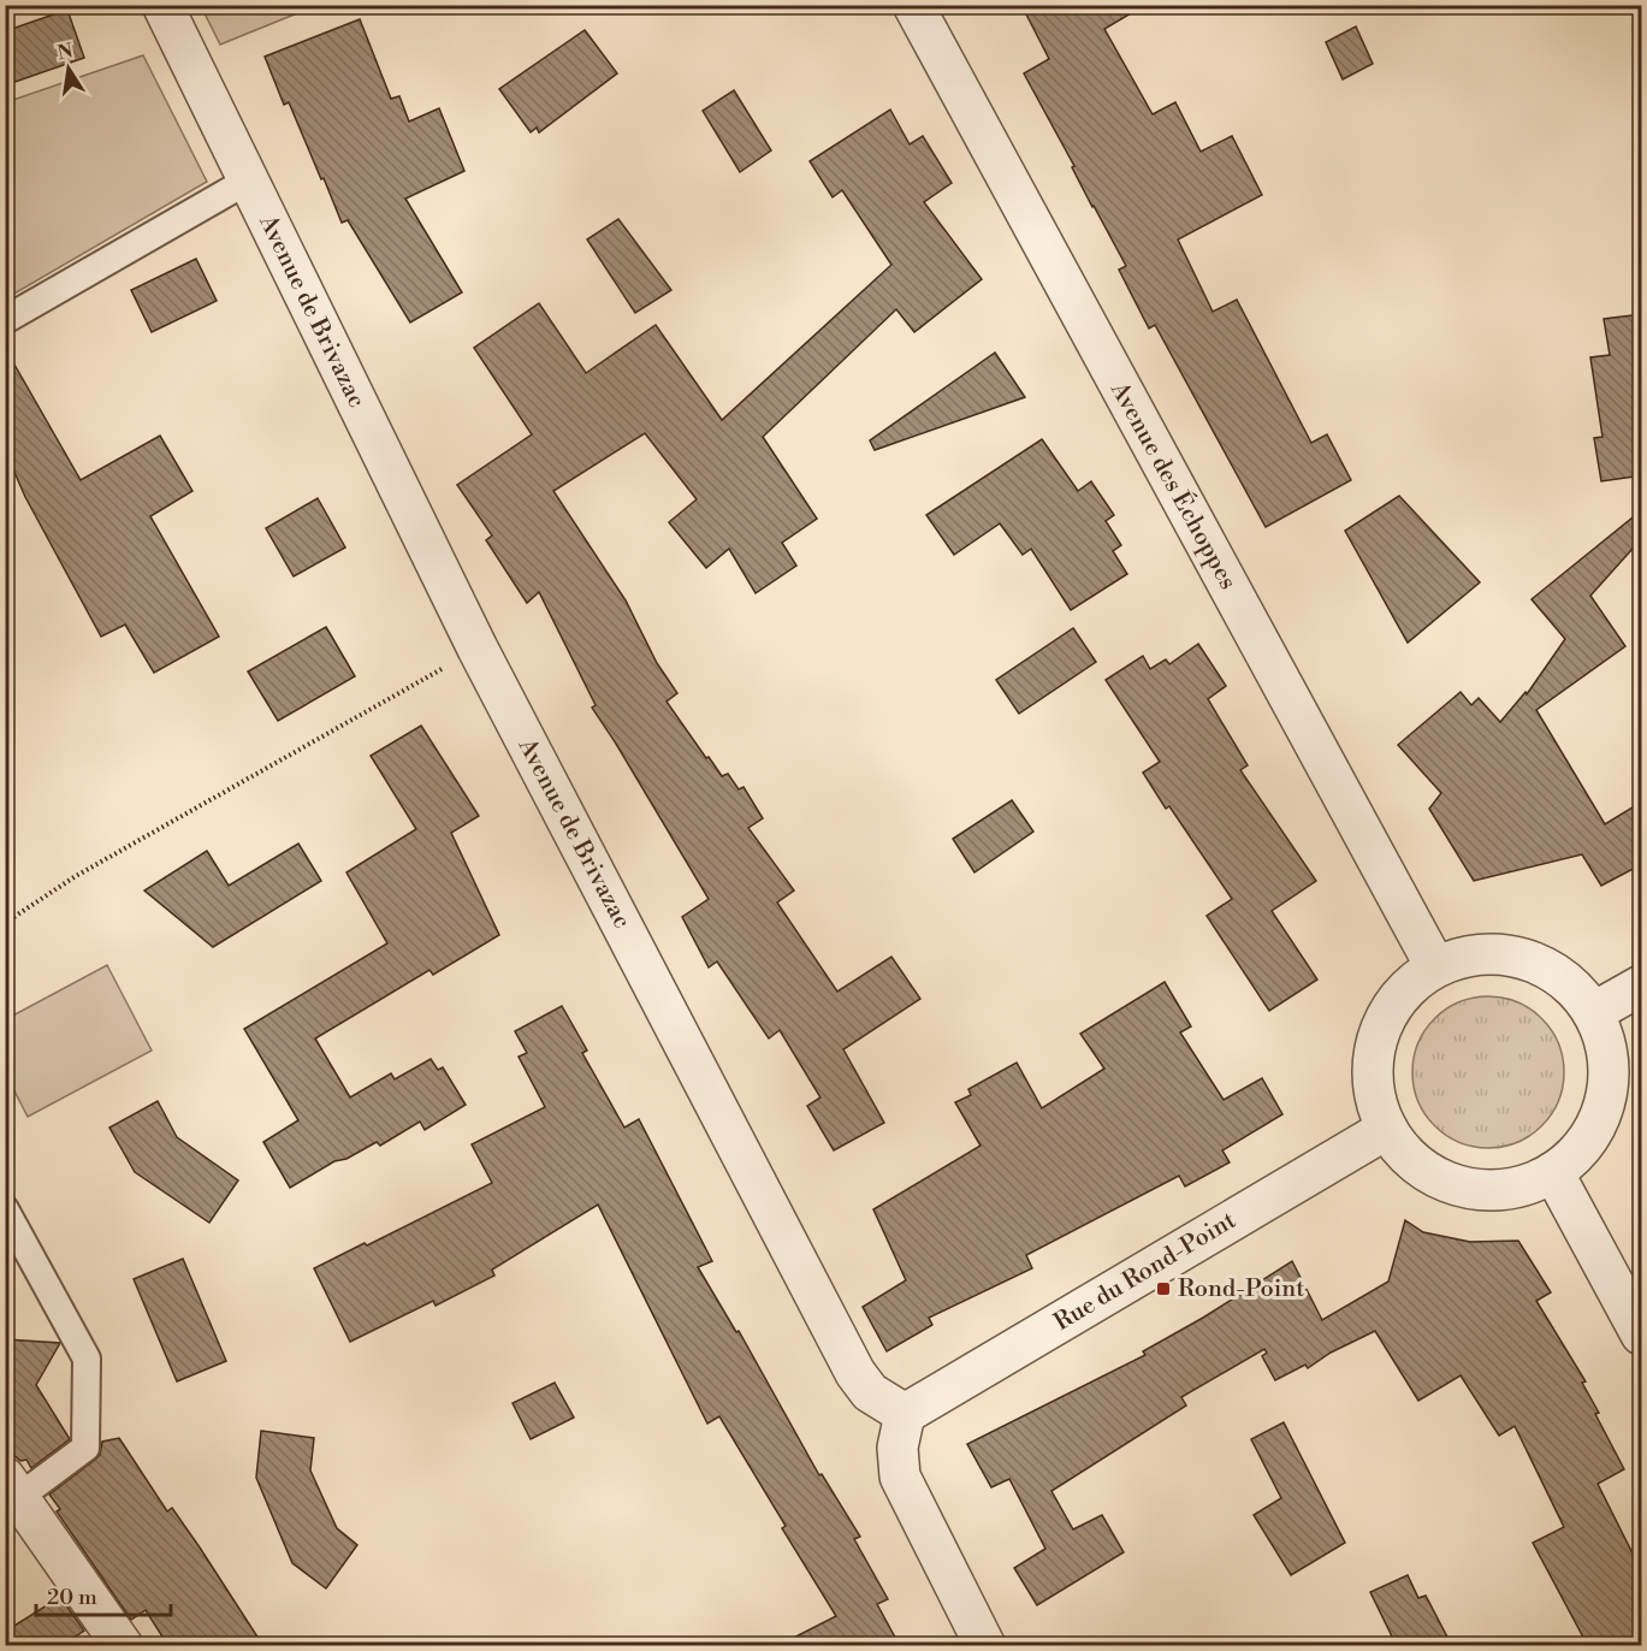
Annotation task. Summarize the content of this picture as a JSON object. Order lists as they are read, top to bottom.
{
  "streets": {
    "street": ["Avenue de Brivazac", "Avenue des Échoppes", "Rue du Rond-Point"]
  },
  "crossings": [
    ["Avenue de Brivazac", "Rue du Rond-Point"],
    ["Avenue des Échoppes", "Rue du Rond-Point"]
  ],
  "places": {
    "transit": ["Rond-Point"]
  },
  "scale_bar": "20 m",
  "north": "top"
}
